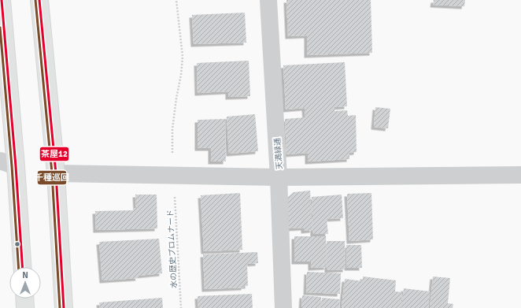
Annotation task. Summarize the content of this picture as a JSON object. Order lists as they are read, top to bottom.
{
  "streets": {
    "street": ["天満緑通"],
    "path": ["水の歴史プロムナード"]
  },
  "lines": ["transit line 茶屋12", "transit line 千種巡回"],
  "north": "top"
}
